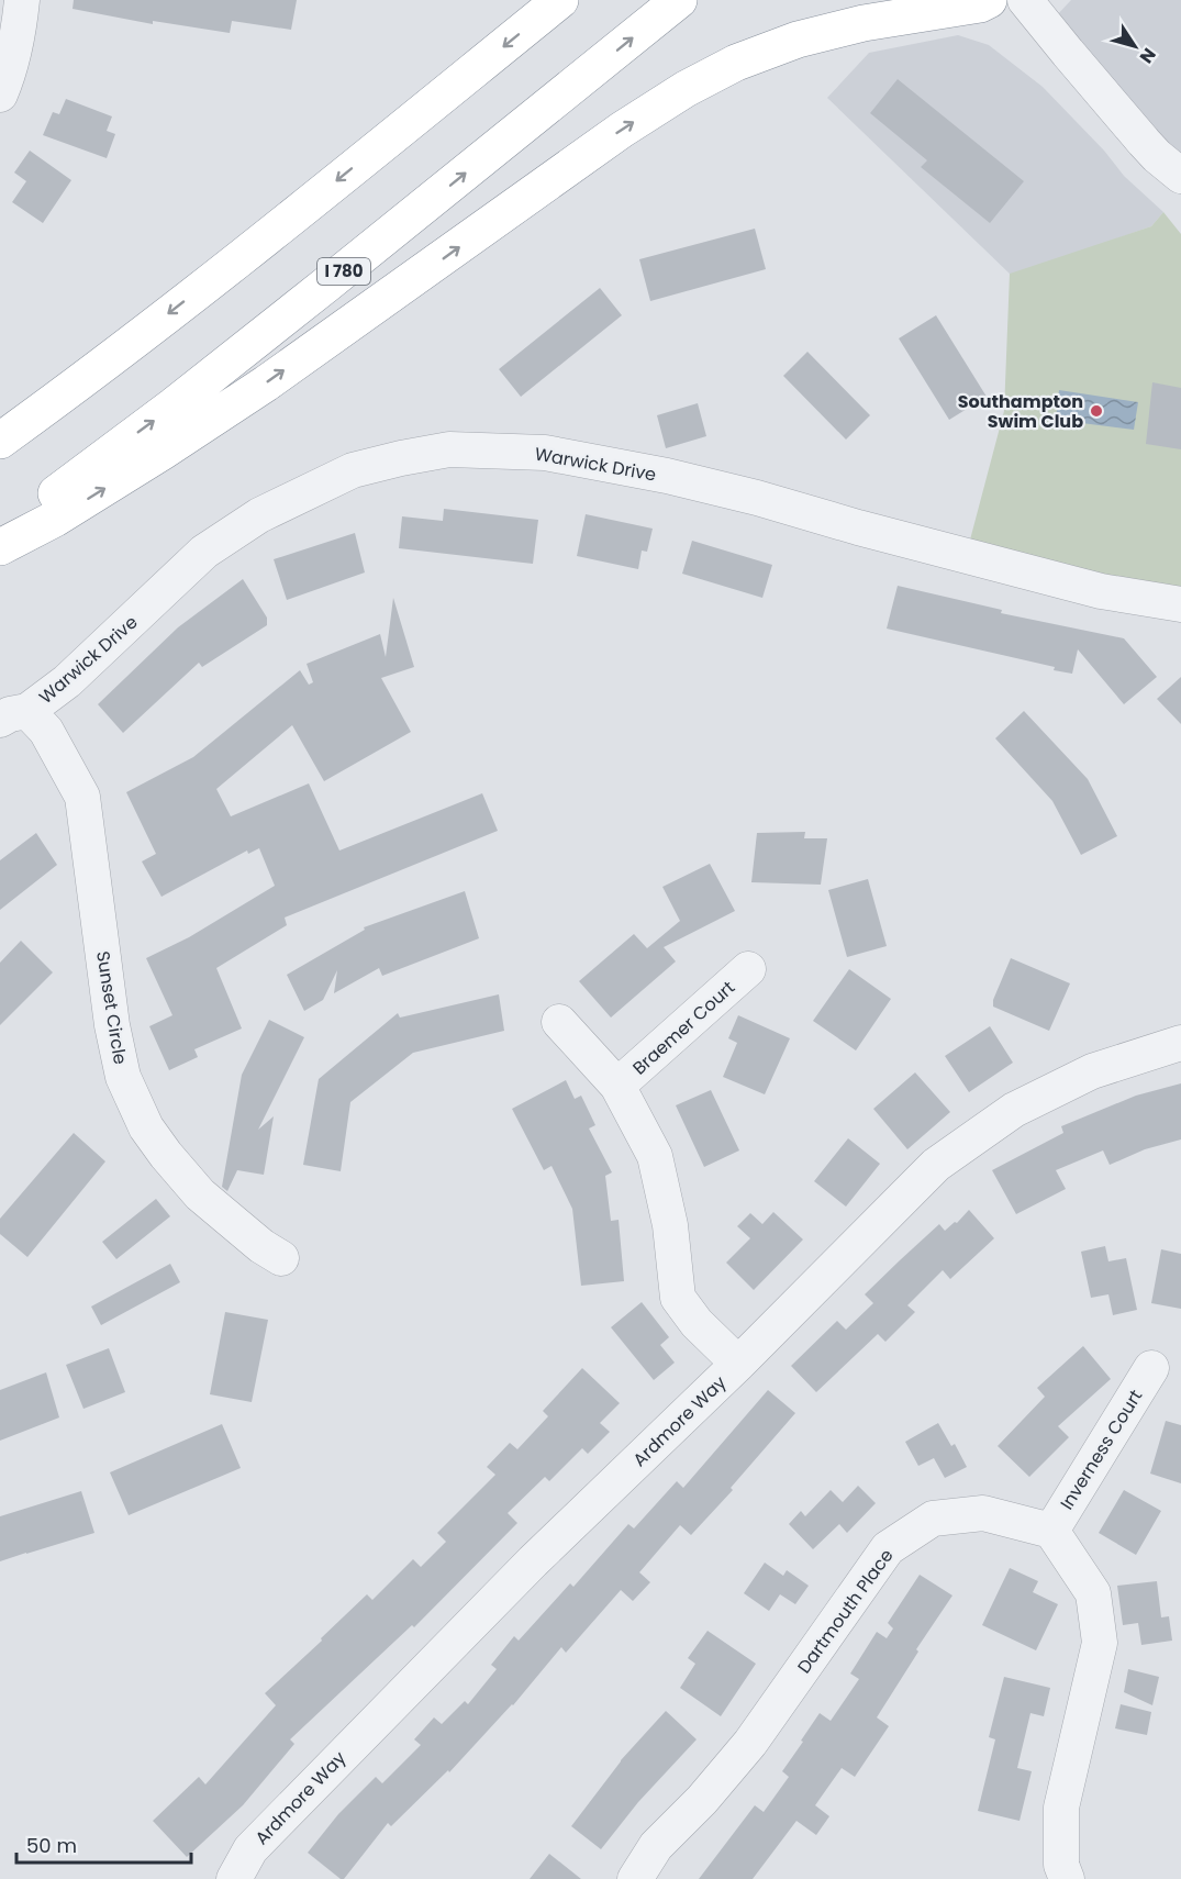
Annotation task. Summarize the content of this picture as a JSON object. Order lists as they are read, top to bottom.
{
  "streets": {
    "highway": ["I 780"],
    "street": [
      "Warwick Drive",
      "Sunset Circle",
      "Braemer Court",
      "Ardmore Way",
      "Inverness Court",
      "Dartmouth Place"
    ]
  },
  "crossings": [
    ["Warwick Drive", "Sunset Circle"],
    ["Inverness Court", "Dartmouth Place"]
  ],
  "places": ["Southampton Swim Club"],
  "scale_bar": "50 m",
  "north": "bottom right"
}
